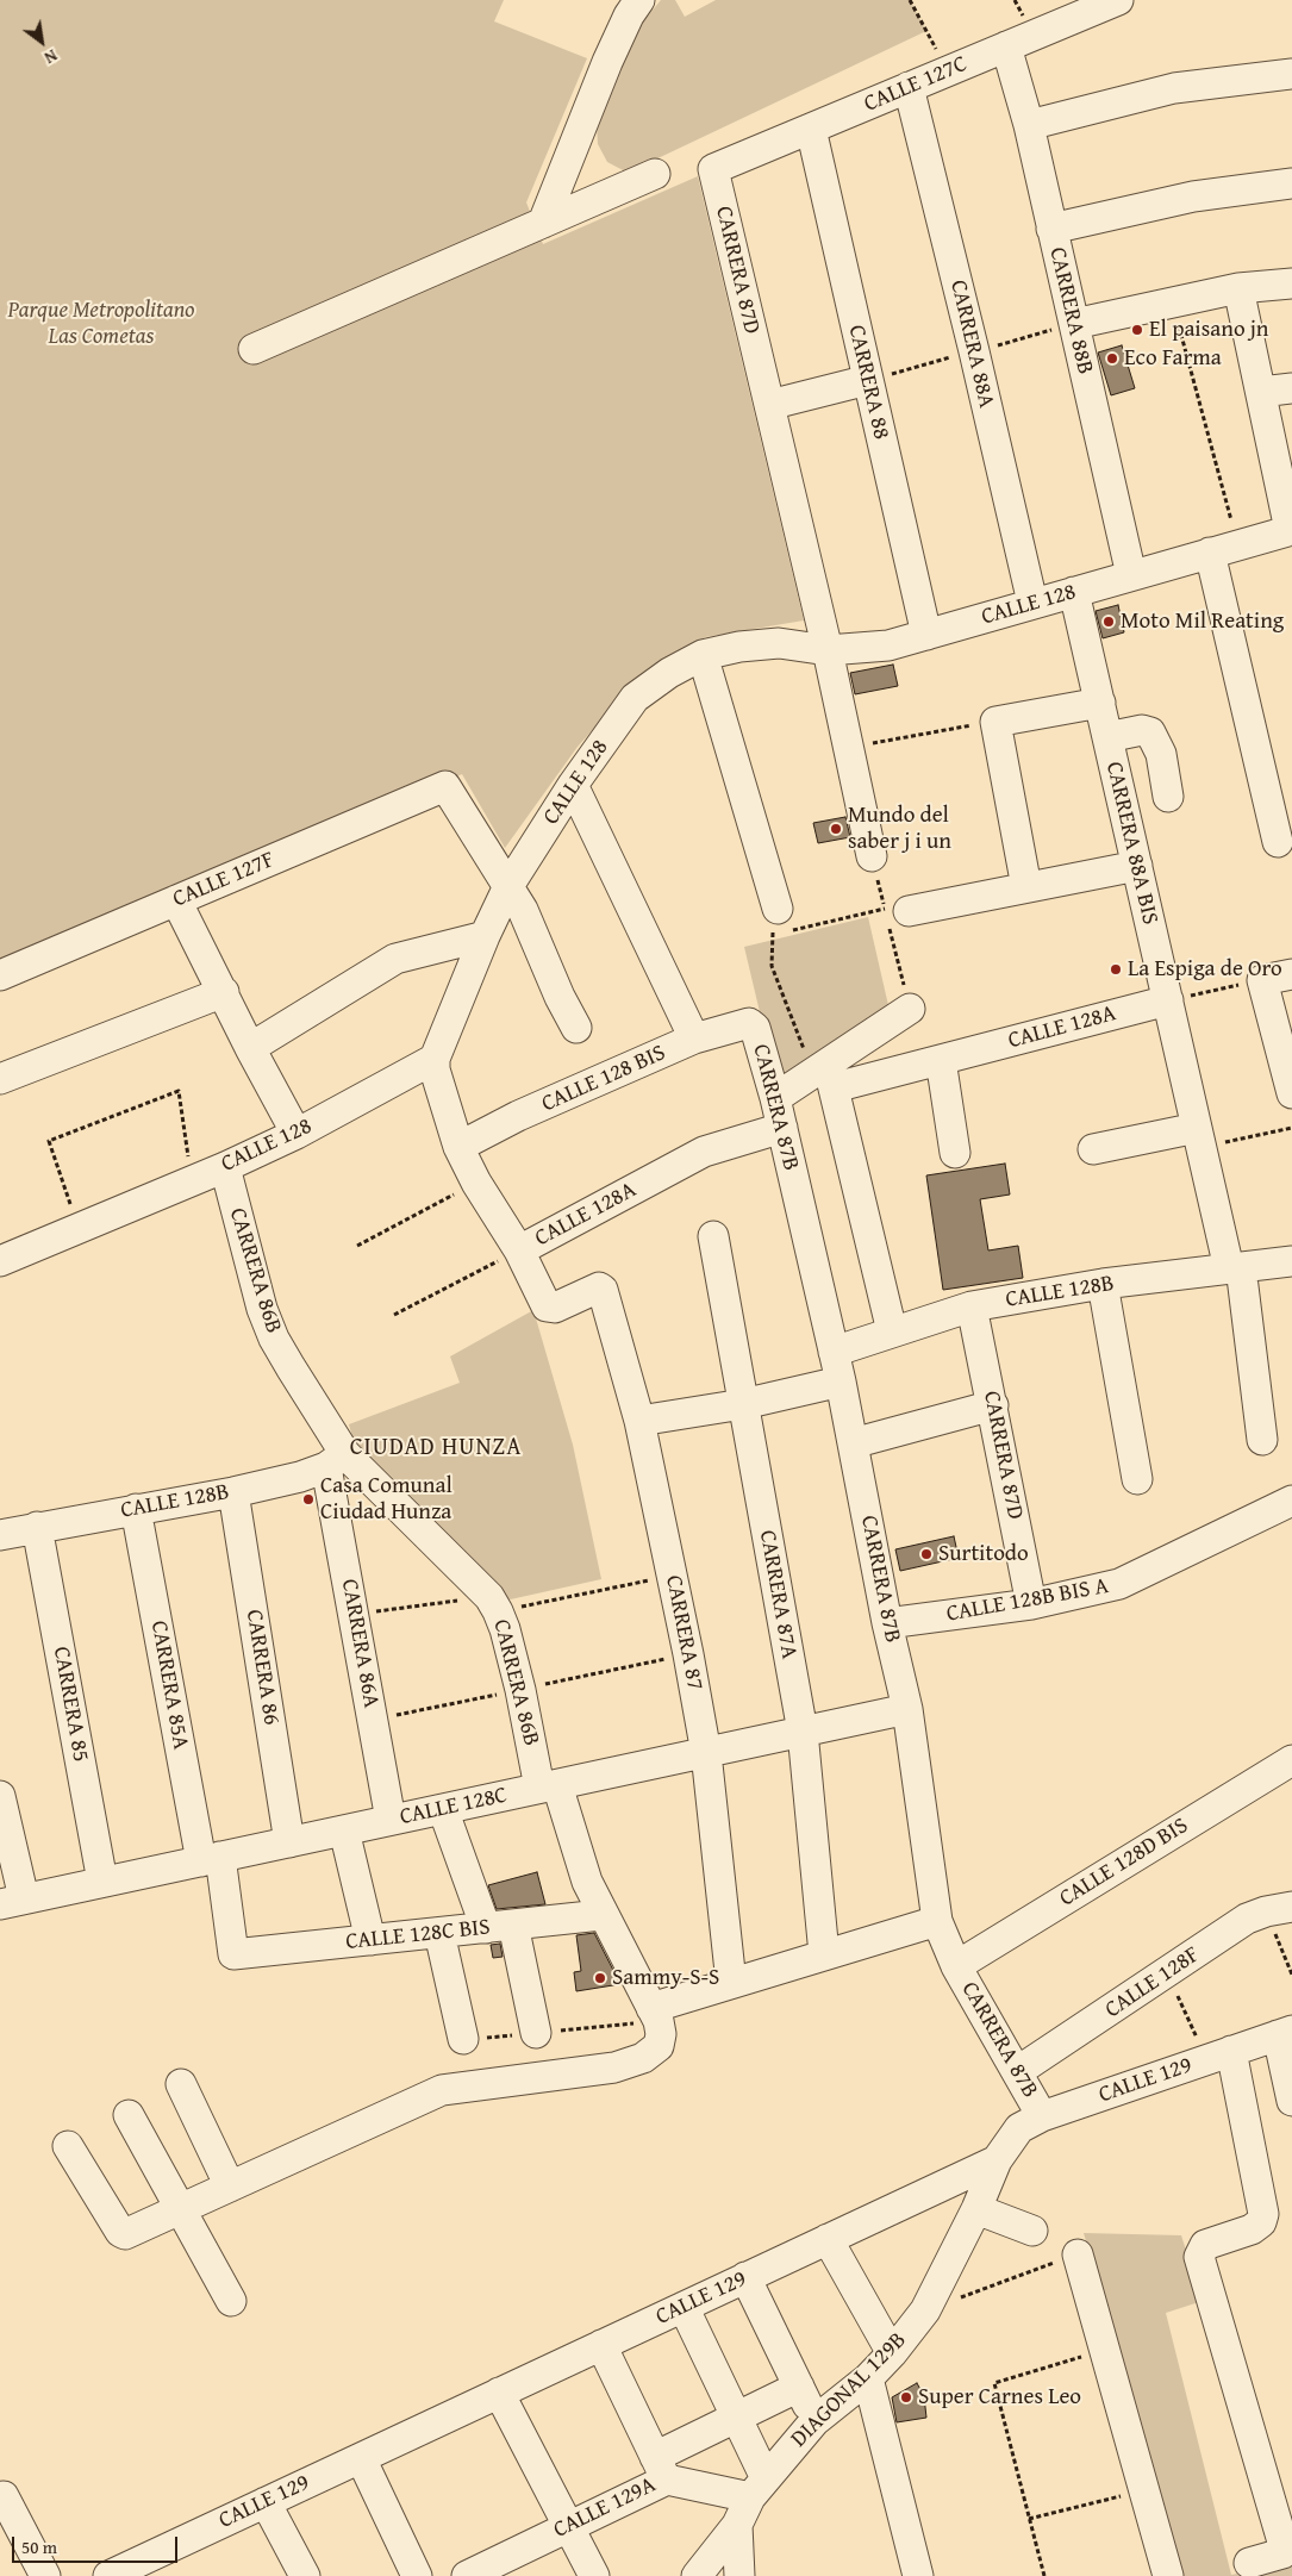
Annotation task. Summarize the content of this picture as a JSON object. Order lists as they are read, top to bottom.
{
  "streets": {
    "street": [
      "CALLE 127C",
      "CARRERA 87D",
      "CARRERA 88B",
      "CARRERA 88A",
      "CARRERA 88",
      "CALLE 128",
      "CARRERA 88A BIS",
      "CALLE 127F",
      "CALLE 128A",
      "CALLE 128 BIS",
      "CARRERA 87B",
      "CARRERA 86B",
      "CALLE 128B",
      "CARRERA 87A",
      "CALLE 128B BIS A",
      "CARRERA 87",
      "CARRERA 86A",
      "CARRERA 86",
      "CARRERA 85A",
      "CARRERA 85",
      "CALLE 128C",
      "CALLE 128D BIS",
      "CALLE 128C BIS",
      "CALLE 128F",
      "CALLE 129",
      "DIAGONAL 129B",
      "CALLE 129A"
    ]
  },
  "crossings": [
    ["CALLE 127C", "CARRERA 87D"],
    ["CALLE 127C", "CARRERA 88B"],
    ["CALLE 127C", "CARRERA 88A"],
    ["CALLE 127C", "CARRERA 88"],
    ["CARRERA 87D", "CALLE 128"],
    ["CARRERA 87D", "CALLE 128B"],
    ["CARRERA 87D", "CALLE 128B BIS A"],
    ["CARRERA 88B", "CALLE 128"],
    ["CARRERA 88A", "CALLE 128"],
    ["CARRERA 88", "CALLE 128"],
    ["CALLE 128", "CARRERA 88A BIS"],
    ["CALLE 128", "CALLE 127F"],
    ["CALLE 128", "CARRERA 86B"],
    ["CARRERA 88A BIS", "CALLE 128A"],
    ["CARRERA 88A BIS", "CALLE 128B"],
    ["CALLE 128A", "CARRERA 87B"],
    ["CALLE 128A", "CARRERA 87"],
    ["CALLE 128 BIS", "CARRERA 87B"],
    ["CARRERA 87B", "CALLE 128B"],
    ["CARRERA 87B", "CALLE 128B BIS A"],
    ["CARRERA 87B", "CALLE 128C"],
    ["CARRERA 87B", "CALLE 128D BIS"],
    ["CARRERA 87B", "CALLE 128F"],
    ["CARRERA 87B", "CALLE 129"],
    ["CARRERA 86B", "CALLE 128B"],
    ["CARRERA 86B", "CARRERA 86A"],
    ["CARRERA 86B", "CALLE 128C"],
    ["CARRERA 86B", "CALLE 128C BIS"],
    ["CALLE 128B", "CARRERA 86A"],
    ["CALLE 128B", "CARRERA 86"],
    ["CALLE 128B", "CARRERA 85A"],
    ["CALLE 128B", "CARRERA 85"],
    ["CARRERA 87A", "CALLE 128C"],
    ["CARRERA 87", "CALLE 128C"],
    ["CARRERA 86A", "CALLE 128C"],
    ["CARRERA 86", "CALLE 128C"],
    ["CARRERA 85A", "CALLE 128C"],
    ["CARRERA 85A", "CALLE 128C BIS"],
    ["CARRERA 85", "CALLE 128C"],
    ["CALLE 129", "DIAGONAL 129B"],
    ["DIAGONAL 129B", "CALLE 129A"]
  ],
  "districts": ["CIUDAD HUNZA"],
  "parks": ["Parque Metropolitano Las Cometas"],
  "places": [
    "El paisano jn",
    "Eco Farma",
    "Moto Mil Reating",
    "Mundo del saber j i un",
    "La Espiga de Oro",
    "Casa Comunal Ciudad Hunza",
    "Surtitodo",
    "Sammy-S-S",
    "Super Carnes Leo"
  ],
  "scale_bar": "50 m",
  "north": "bottom right"
}
